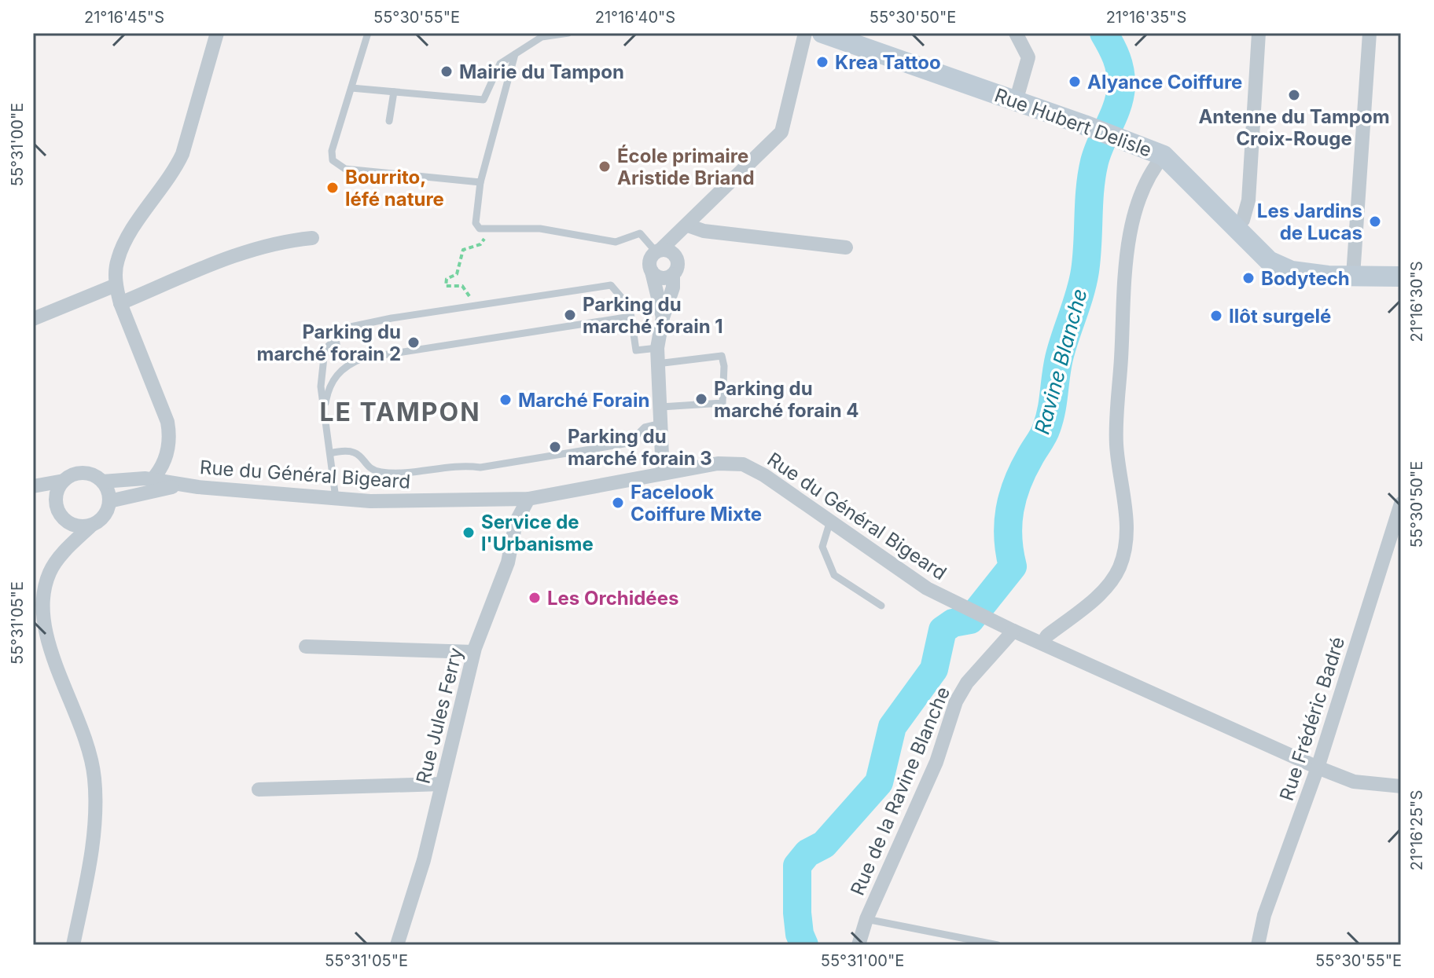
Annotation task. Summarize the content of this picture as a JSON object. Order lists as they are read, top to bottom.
{
  "streets": {
    "main road": ["Rue Hubert Delisle"],
    "street": [
      "Rue du Général Bigeard",
      "Rue Jules Ferry",
      "Rue Frédéric Badré",
      "Rue de la Ravine Blanche"
    ]
  },
  "crossings": [
    ["Rue du Général Bigeard", "Rue Jules Ferry"],
    ["Rue du Général Bigeard", "Rue Frédéric Badré"],
    ["Rue du Général Bigeard", "Rue de la Ravine Blanche"]
  ],
  "districts": ["LE TAMPON"],
  "water": ["Ravine Blanche"],
  "places": [
    "Krea Tattoo",
    "Mairie du Tampon",
    "Alyance Coiffure",
    "Antenne du Tampom Croix-Rouge",
    "École primaire Aristide Briand",
    "Bourrito, léfé nature",
    "Les Jardins de Lucas",
    "Bodytech",
    "Parking du marché forain 1",
    "Ilôt surgelé",
    "Parking du marché forain 2",
    "Parking du marché forain 4",
    "Marché Forain",
    "Parking du marché forain 3",
    "Facelook Coiffure Mixte",
    "Service de l'Urbanisme",
    "Les Orchidées"
  ],
  "coordinates": [
    "21°16'45\"S",
    "55°30'55\"E",
    "21°16'40\"S",
    "55°30'50\"E",
    "21°16'35\"S",
    "55°31'00\"E",
    "21°16'30\"S",
    "55°31'05\"E",
    "21°16'25\"S"
  ]
}
